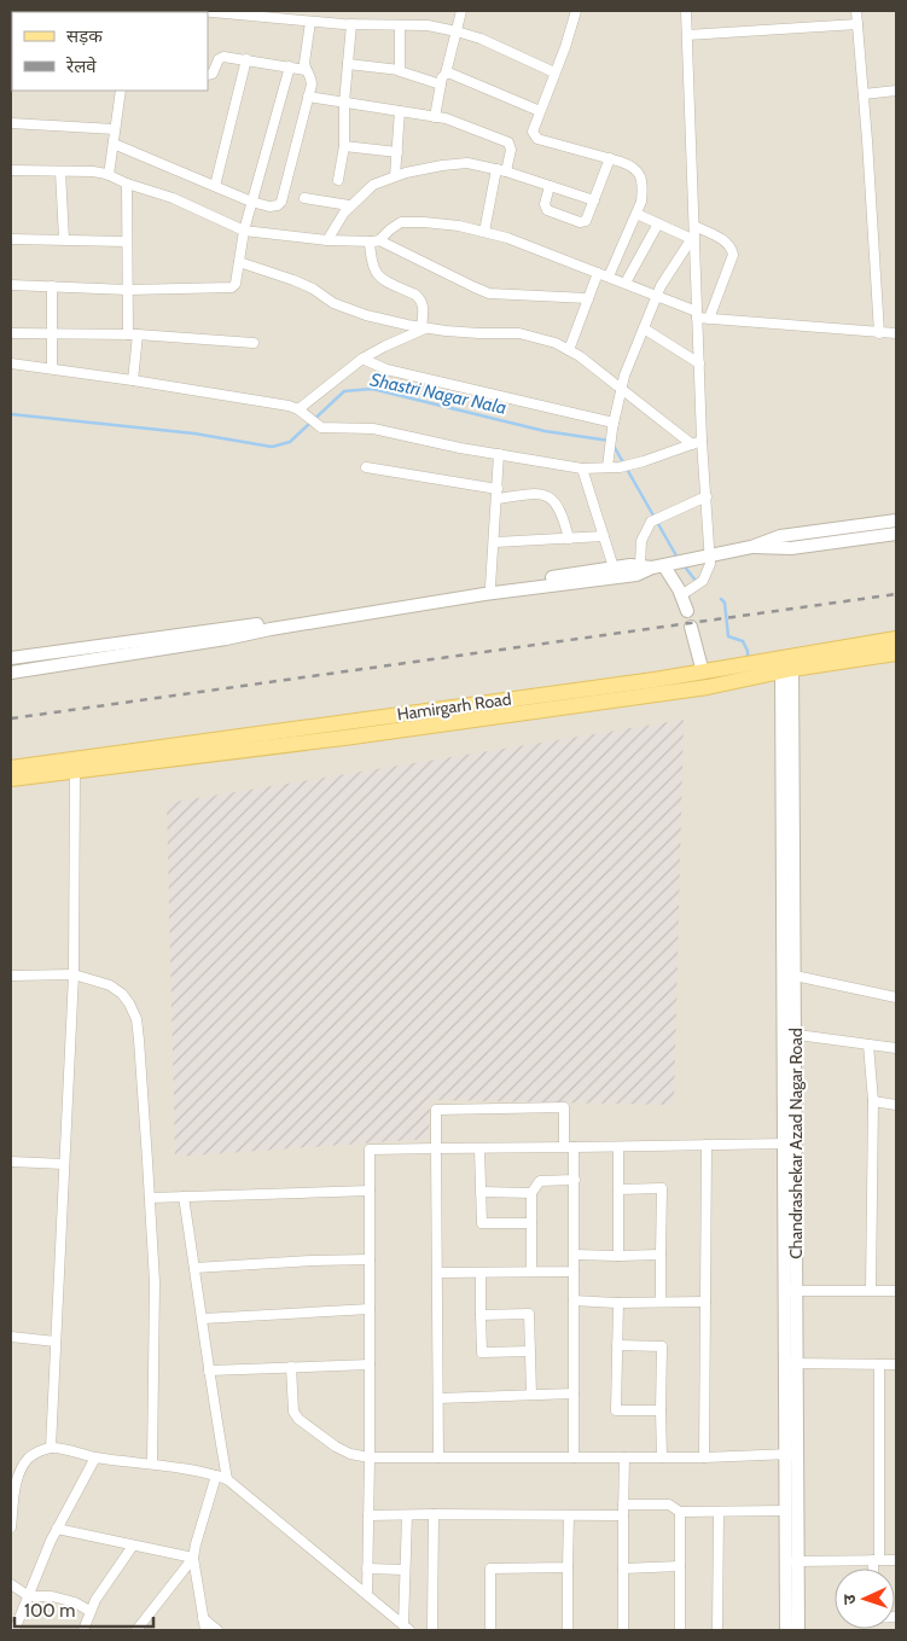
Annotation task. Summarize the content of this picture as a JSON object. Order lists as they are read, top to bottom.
{
  "streets": {
    "main road": ["Hamirgarh Road"],
    "street": ["Chandrashekar Azad Nagar Road"]
  },
  "crossings": [
    ["Hamirgarh Road", "Chandrashekar Azad Nagar Road"]
  ],
  "water": ["Shastri Nagar Nala"],
  "legend": ["सड़क", "रेलवे"],
  "scale_bar": "100 m",
  "north": "left"
}
